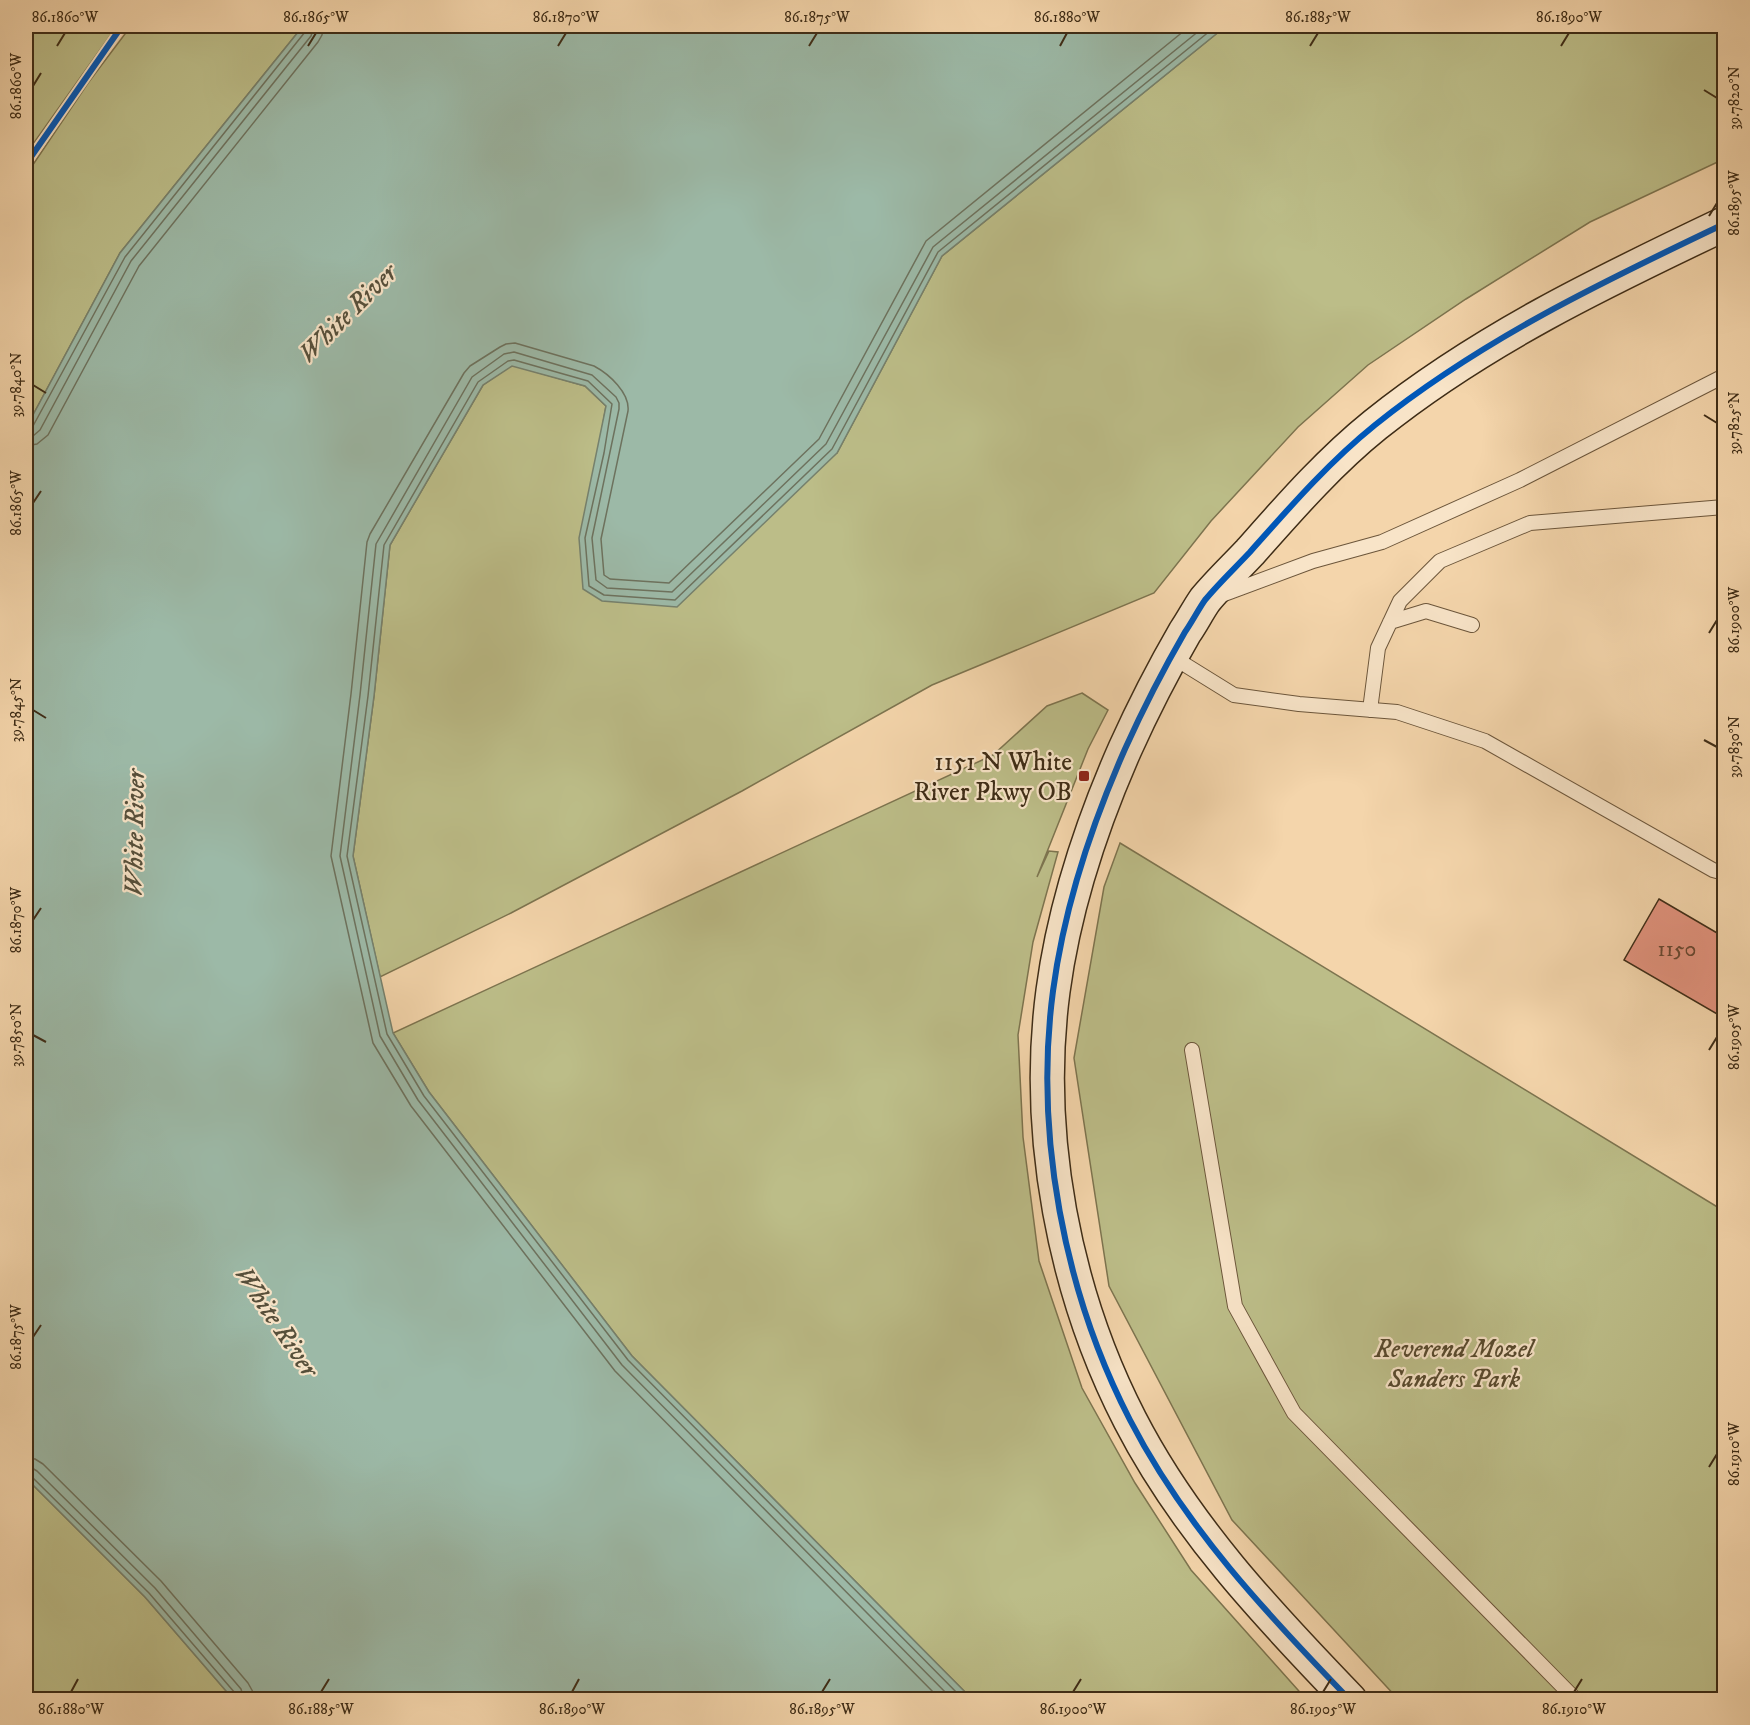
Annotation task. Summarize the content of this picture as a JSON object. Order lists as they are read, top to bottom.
{
  "water": ["White River"],
  "parks": ["Reverend Mozel Sanders Park"],
  "places": {
    "transit": ["1151 N White River Pkwy OB"]
  },
  "house_numbers": ["1150"],
  "coordinates": [
    "86.1860°W",
    "86.1865°W",
    "86.1870°W",
    "86.1875°W",
    "86.1880°W",
    "86.1885°W",
    "86.1890°W",
    "39.7820°N",
    "86.1895°W",
    "39.7840°N",
    "39.7825°N",
    "86.1900°W",
    "39.7845°N",
    "39.7830°N",
    "39.7850°N",
    "86.1905°W",
    "86.1910°W"
  ]
}
